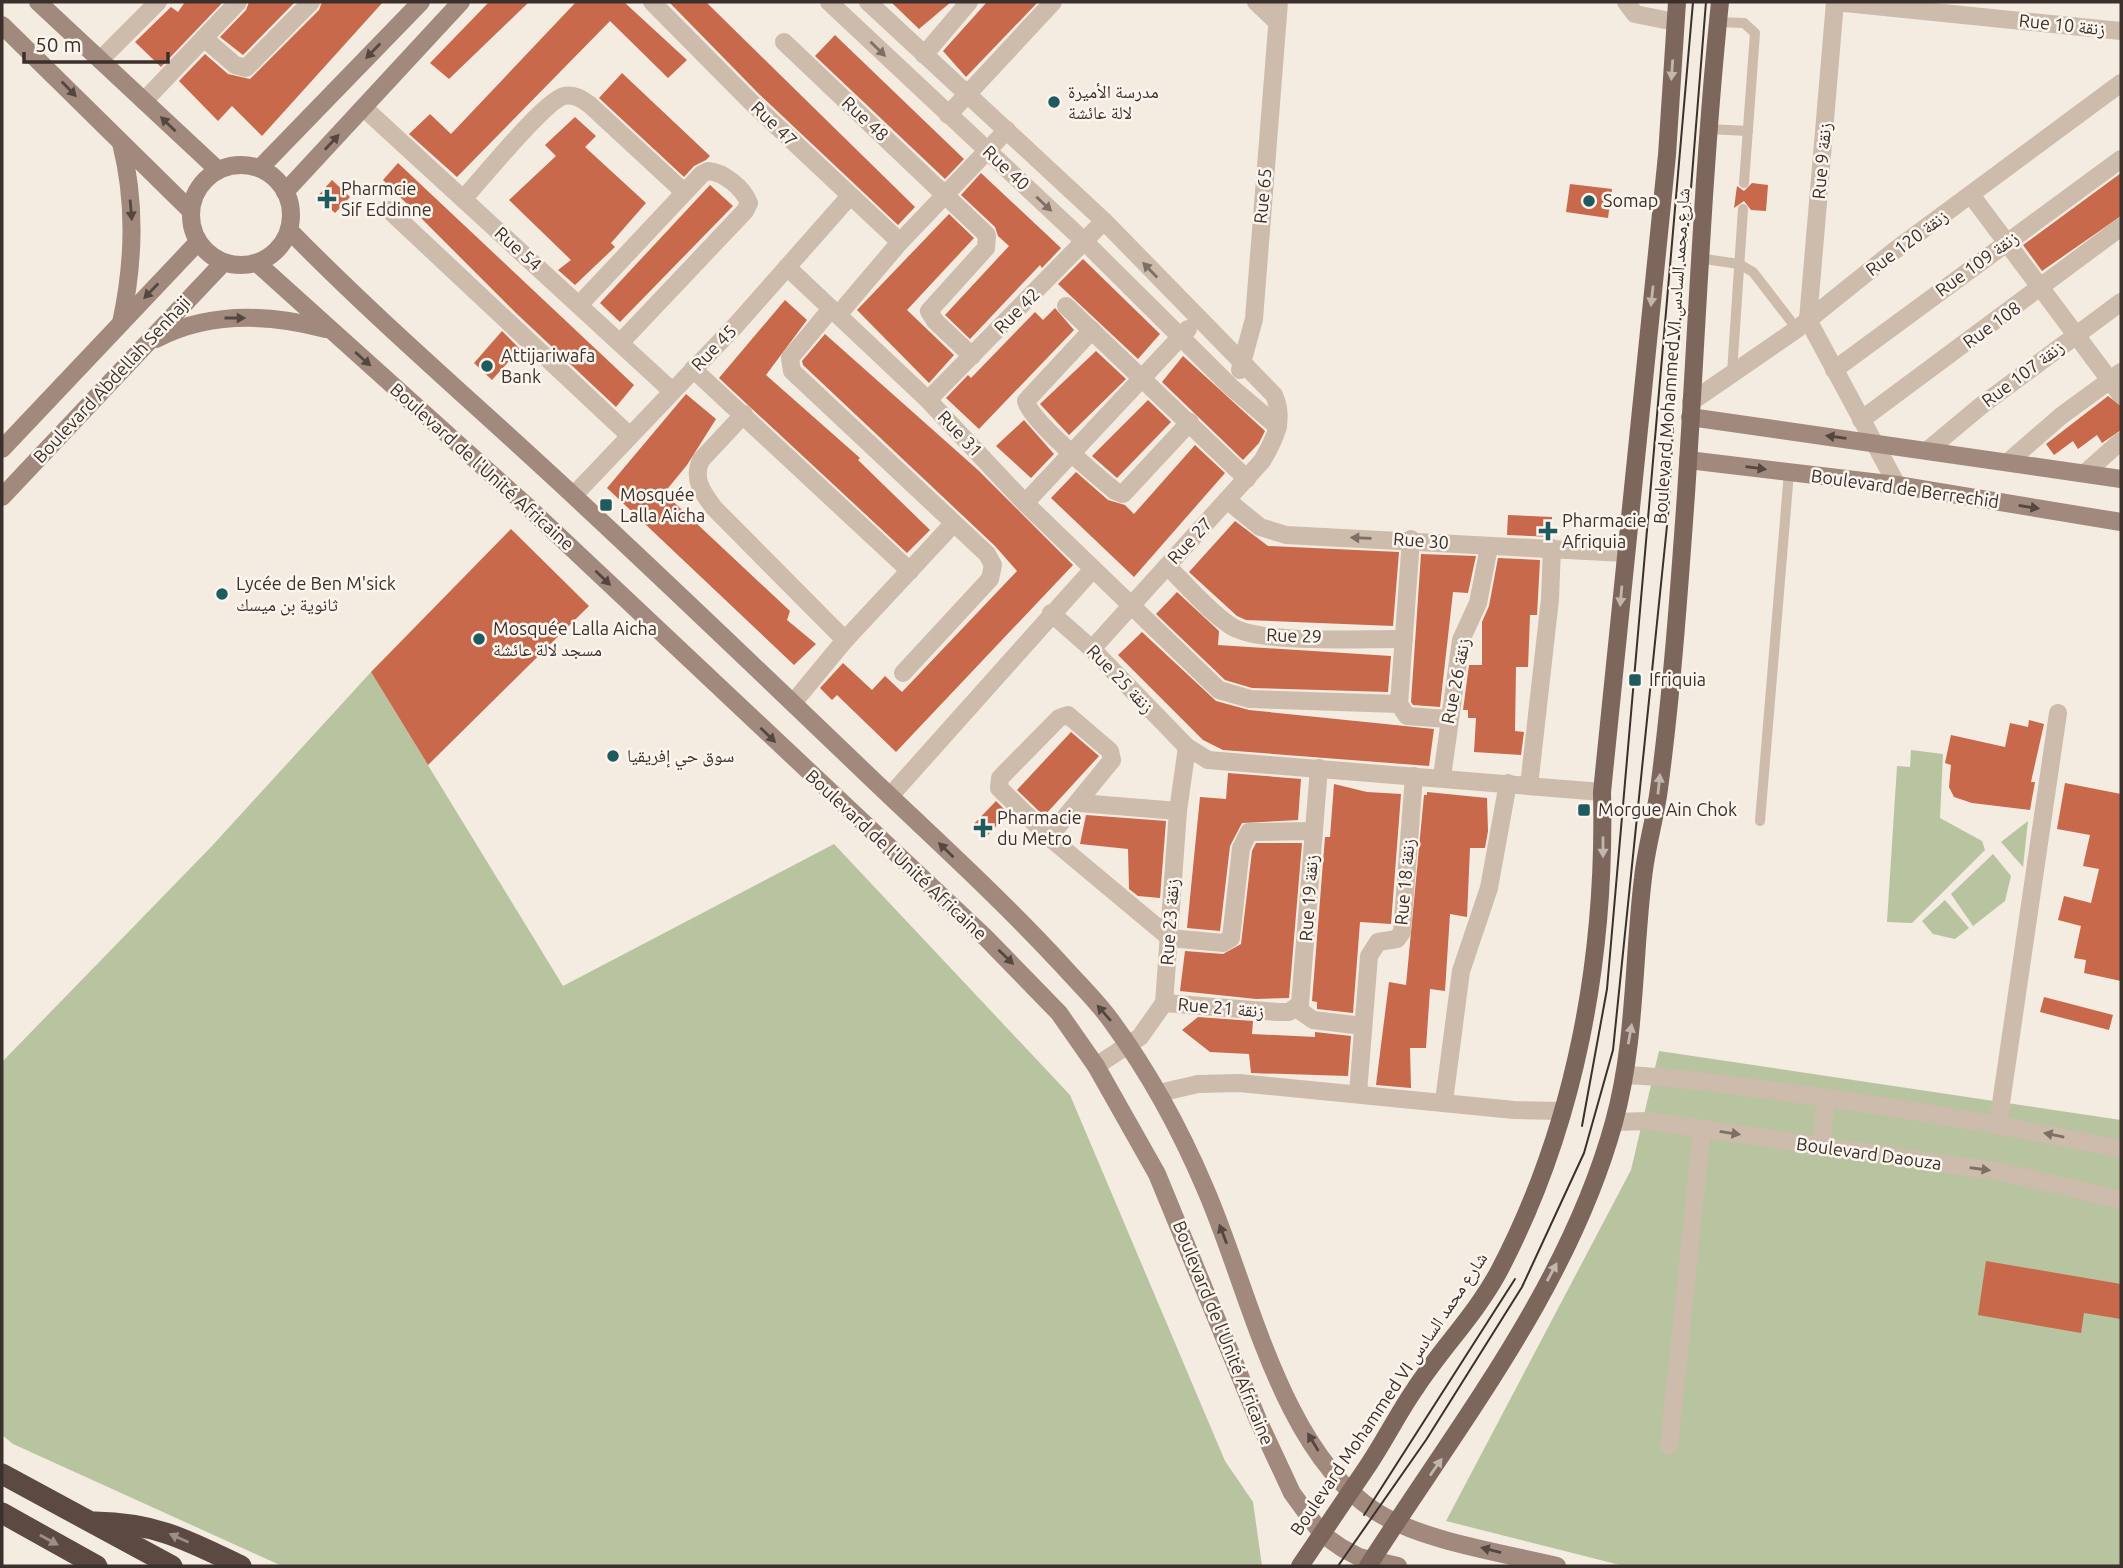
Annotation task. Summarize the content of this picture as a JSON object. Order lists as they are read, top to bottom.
{
  "streets": {
    "main road": [
      "Boulevard Mohammed VI شارع محمد السادس",
      "Boulevard Abdellah Senhaji",
      "Boulevard de l'Unité Africaine",
      "Boulevard de Berrechid"
    ],
    "street": [
      "Rue 10 زنقة",
      "Rue 48",
      "Rue 47",
      "Rue 9 زنقة",
      "Rue 40",
      "Rue 65",
      "Rue 120 زنقة",
      "Rue 54",
      "Rue 109 زنقة",
      "Rue 42",
      "Rue 108",
      "Rue 45",
      "Rue 107 زنقة",
      "Rue 31",
      "Rue 27",
      "Rue 30",
      "Rue 29",
      "Rue 25 زنقة",
      "Rue 26 زنقة",
      "Rue 18 زنقة",
      "Rue 19 زنقة",
      "Rue 23 زنقة",
      "Rue 21 زنقة",
      "Boulevard Daouza"
    ]
  },
  "crossings": [
    ["Rue 10 زنقة", "Rue 9 زنقة"],
    ["Rue 48", "Rue 42"],
    ["Rue 47", "Rue 45"],
    ["Rue 9 زنقة", "Rue 120 زنقة"],
    ["Rue 40", "Rue 65"],
    ["Rue 40", "Rue 42"],
    ["Rue 40", "Rue 27"],
    ["Rue 120 زنقة", "Boulevard Mohammed VI شارع محمد السادس"],
    ["Rue 54", "Rue 45"],
    ["Rue 42", "Rue 31"],
    ["Rue 45", "Rue 31"],
    ["Rue 45", "Boulevard de l'Unité Africaine"],
    ["Boulevard Mohammed VI شارع محمد السادس", "Boulevard de l'Unité Africaine"],
    ["Boulevard Mohammed VI شارع محمد السادس", "Boulevard de Berrechid"],
    ["Boulevard Mohammed VI شارع محمد السادس", "Rue 30"],
    ["Boulevard Mohammed VI شارع محمد السادس", "Rue 25 زنقة"],
    ["Boulevard Mohammed VI شارع محمد السادس", "Boulevard Daouza"],
    ["Boulevard Abdellah Senhaji", "Boulevard de l'Unité Africaine"],
    ["Rue 31", "Rue 27"],
    ["Rue 27", "Rue 30"],
    ["Rue 27", "Rue 29"],
    ["Rue 27", "Rue 25 زنقة"],
    ["Rue 30", "Rue 26 زنقة"],
    ["Rue 25 زنقة", "Rue 26 زنقة"],
    ["Rue 25 زنقة", "Rue 18 زنقة"],
    ["Rue 25 زنقة", "Rue 19 زنقة"],
    ["Rue 25 زنقة", "Rue 23 زنقة"],
    ["Rue 19 زنقة", "Rue 21 زنقة"],
    ["Rue 23 زنقة", "Rue 21 زنقة"]
  ],
  "one_way": ["Rue 30"],
  "places": {
    "other": [
      "مدرسة الأميرة لالة عائشة",
      "Somap",
      "Attijariwafa Bank",
      "Lycée de Ben M'sick ثانوية بن ميسك",
      "Mosquée Lalla Aicha مسجد لالة عائشة",
      "سوق حي إفريقيا"
    ],
    "health": ["Pharmcie Sif Eddinne", "Pharmacie Afriquia", "Pharmacie du Metro"],
    "transit": ["Mosquée Lalla Aicha", "Ifriquia", "Morgue Ain Chok"]
  },
  "scale_bar": "50 m"
}
